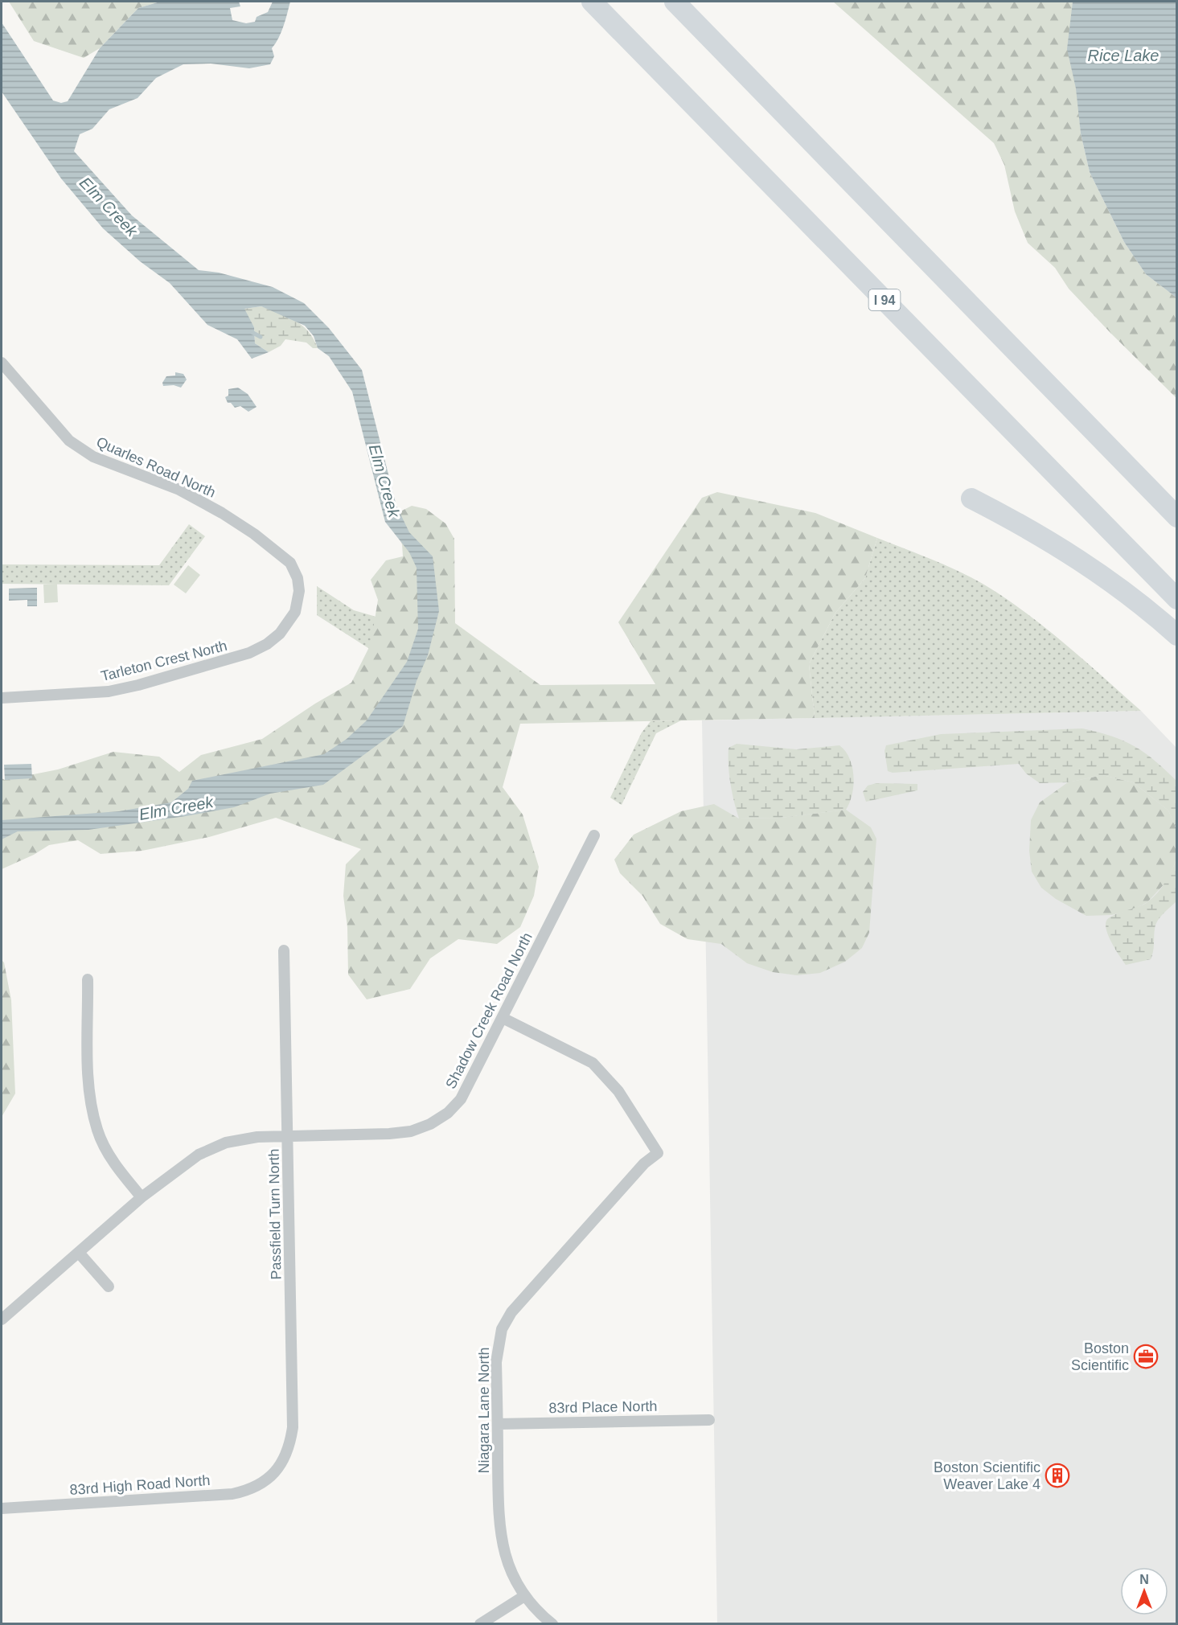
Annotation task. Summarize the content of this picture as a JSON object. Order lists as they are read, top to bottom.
{
  "streets": {
    "highway": ["I 94"],
    "street": [
      "Quarles Road North",
      "Tarleton Crest North",
      "Shadow Creek Road North",
      "Passfield Turn North",
      "83rd Place North",
      "Niagara Lane North",
      "83rd High Road North"
    ]
  },
  "crossings": [
    ["Quarles Road North", "Tarleton Crest North"],
    ["Shadow Creek Road North", "Passfield Turn North"],
    ["Shadow Creek Road North", "Niagara Lane North"],
    ["Passfield Turn North", "83rd High Road North"],
    ["83rd Place North", "Niagara Lane North"]
  ],
  "water": ["Rice Lake", "Elm Creek"],
  "places": {
    "office": ["Boston Scientific"],
    "building": ["Boston Scientific Weaver Lake 4"]
  },
  "north": "top"
}
